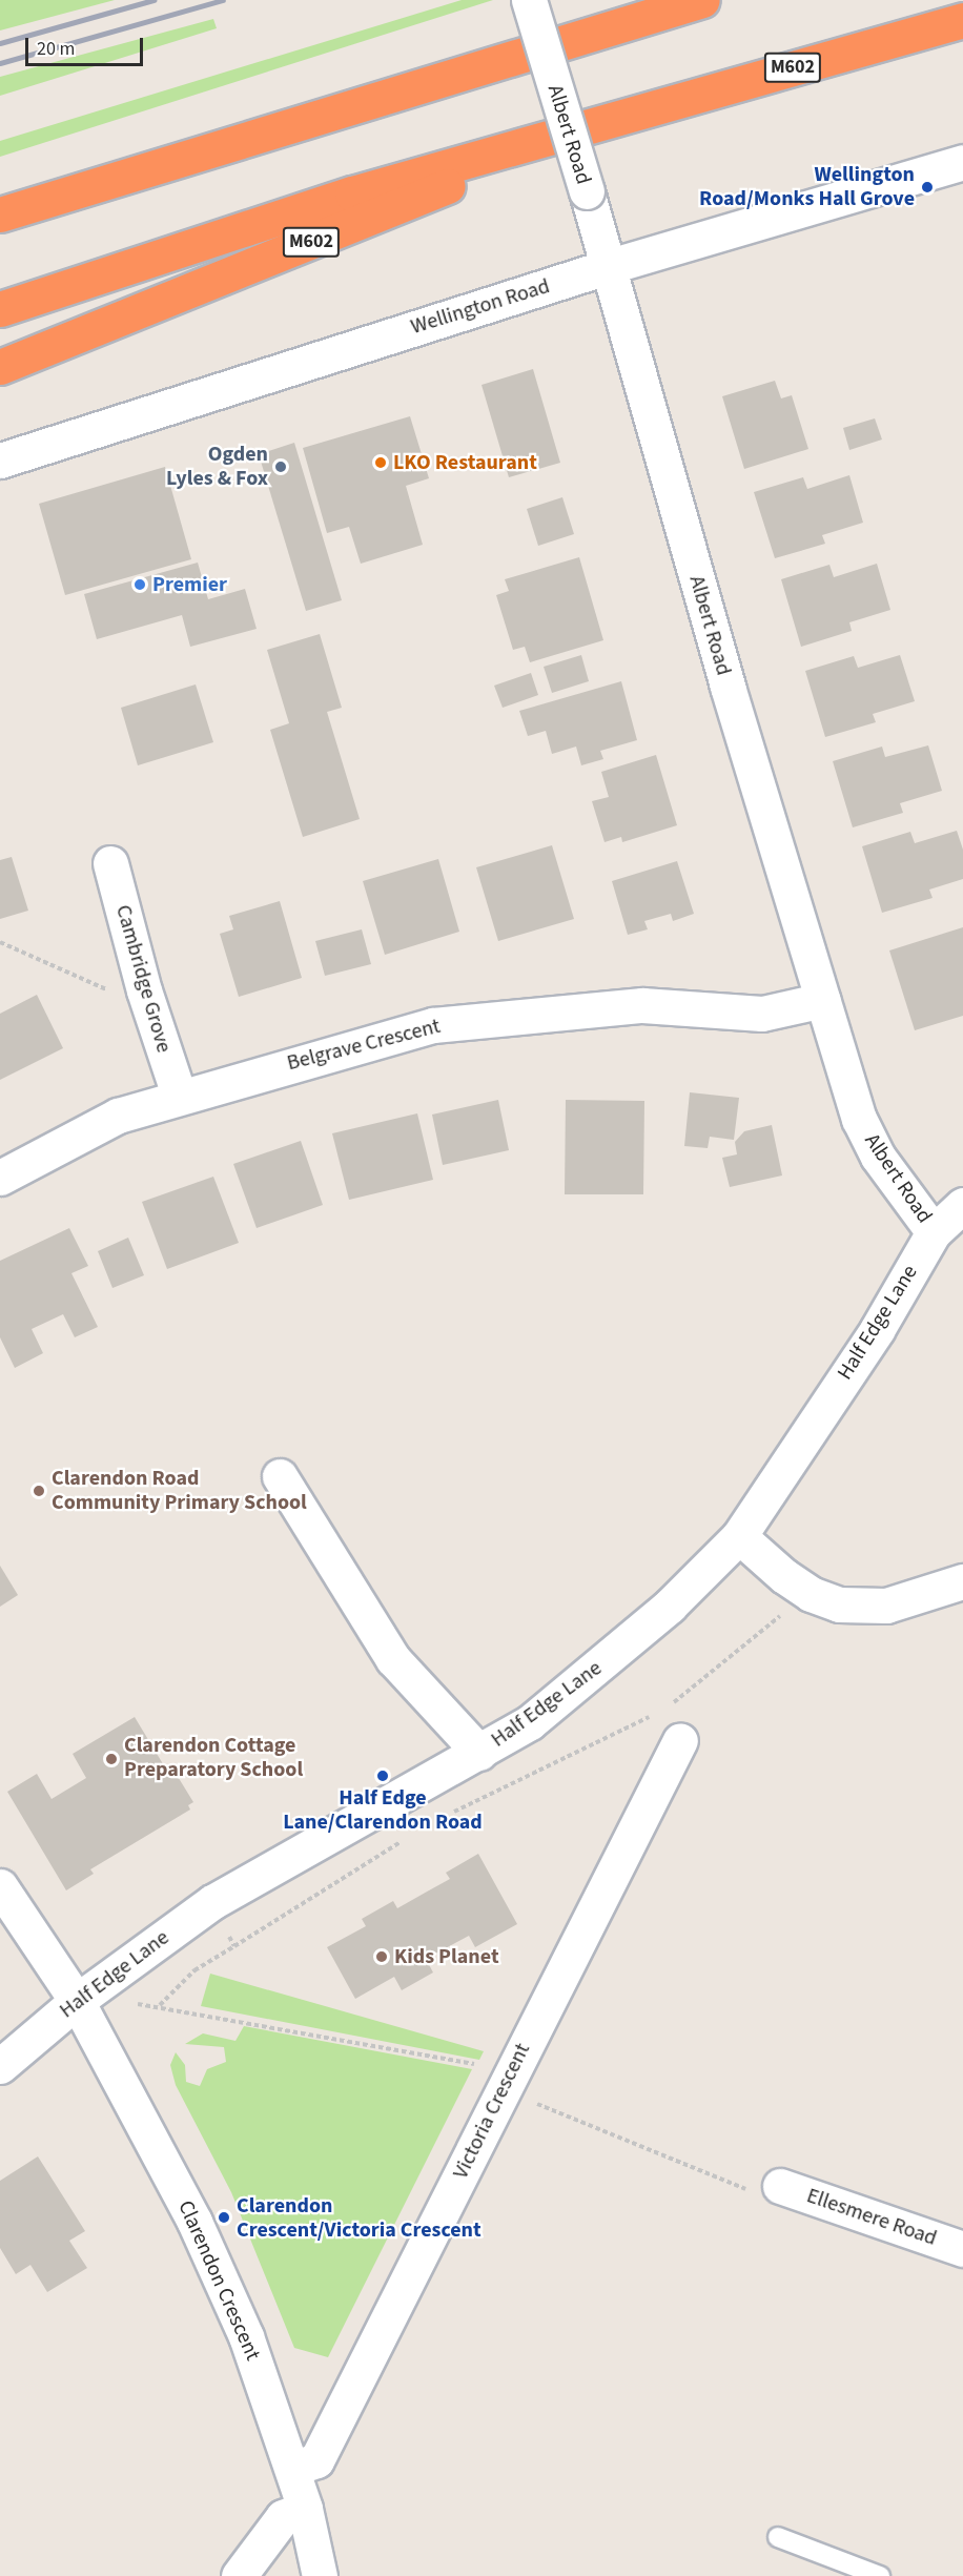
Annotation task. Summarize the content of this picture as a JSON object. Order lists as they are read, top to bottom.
{
  "streets": {
    "highway": ["M602"],
    "street": [
      "Albert Road",
      "Wellington Road",
      "Cambridge Grove",
      "Belgrave Crescent",
      "Half Edge Lane",
      "Victoria Crescent",
      "Ellesmere Road",
      "Clarendon Crescent"
    ]
  },
  "crossings": [
    ["Albert Road", "Wellington Road"],
    ["Albert Road", "Belgrave Crescent"],
    ["Albert Road", "Half Edge Lane"],
    ["Cambridge Grove", "Belgrave Crescent"],
    ["Half Edge Lane", "Clarendon Crescent"],
    ["Victoria Crescent", "Clarendon Crescent"]
  ],
  "places": [
    "Wellington Road/Monks Hall Grove",
    "LKO Restaurant",
    "Ogden Lyles & Fox",
    "Premier",
    "Clarendon Road Community Primary School",
    "Clarendon Cottage Preparatory School",
    "Half Edge Lane/Clarendon Road",
    "Kids Planet",
    "Clarendon Crescent/Victoria Crescent"
  ],
  "scale_bar": "20 m"
}
